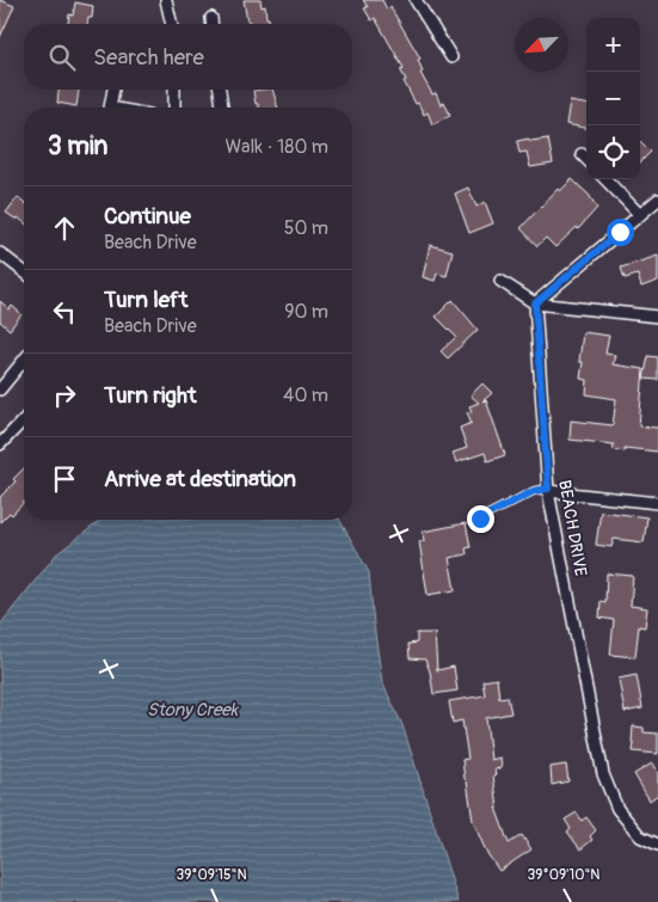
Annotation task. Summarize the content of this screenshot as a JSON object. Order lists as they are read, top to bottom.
{
  "streets": {
    "street": ["BEACH DRIVE"]
  },
  "water": ["Stony Creek"],
  "north": "bottom left",
  "page": {
    "map_buttons": ["+", "−"],
    "search": "Search here",
    "heading": ["3 min", "Walk · 180 m"],
    "list": [
      ["Continue", "Beach Drive", "50 m"],
      ["Turn left", "Beach Drive", "90 m"],
      ["Turn right", "40 m"],
      "Arrive at destination"
    ]
  },
  "coordinates": ["39°09'15\"N", "39°09'10\"N"]
}
